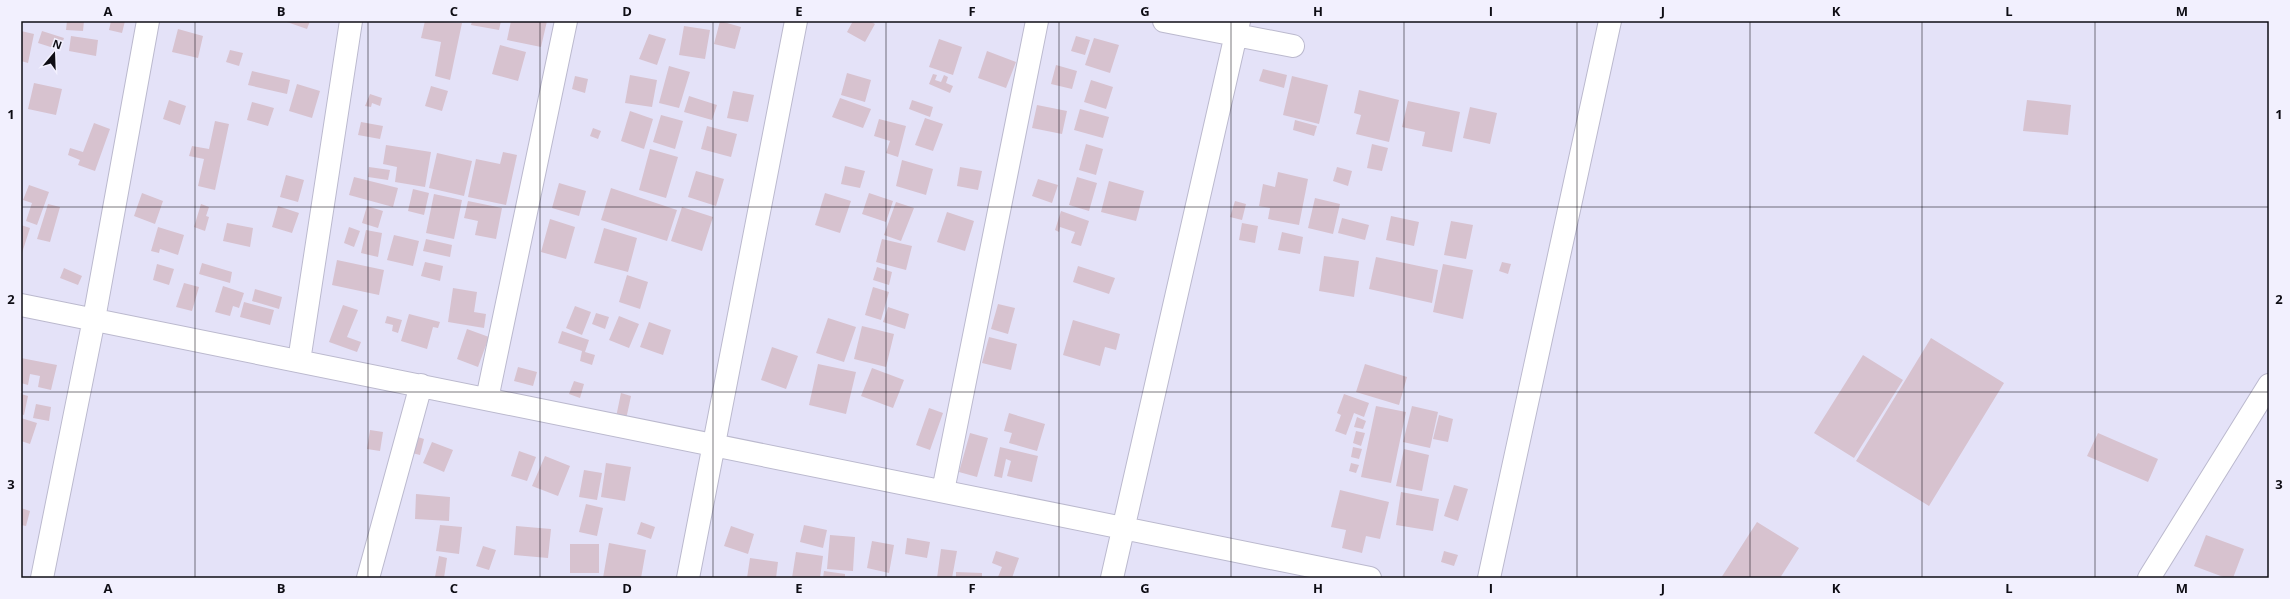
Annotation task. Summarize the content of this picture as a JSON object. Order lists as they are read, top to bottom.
{
  "north": "top",
  "grid": {
    "columns": [
      "A",
      "B",
      "C",
      "D",
      "E",
      "F",
      "G",
      "H",
      "I",
      "J",
      "K",
      "L",
      "M"
    ],
    "rows": ["1", "2", "3"]
  }
}
